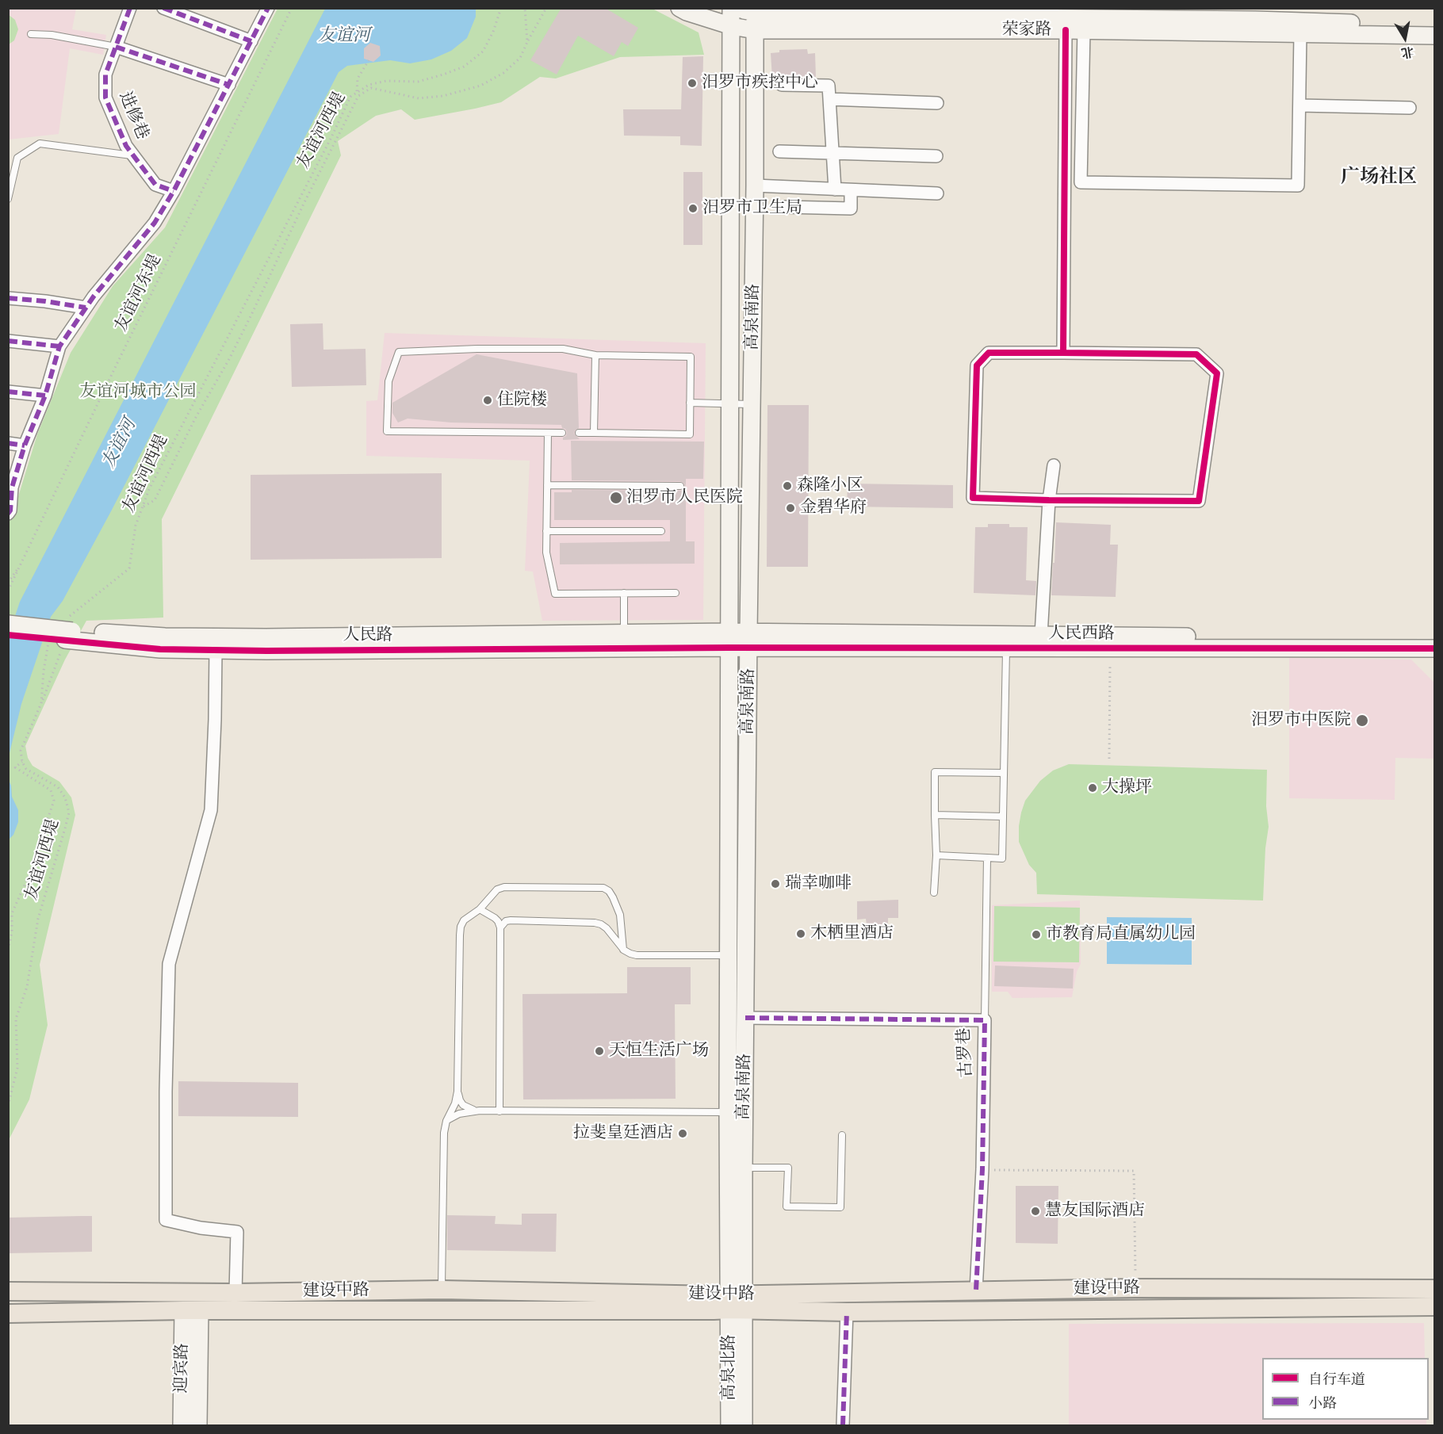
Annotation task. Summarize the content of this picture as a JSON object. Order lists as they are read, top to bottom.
{
  "streets": {
    "main road": ["建设中路"],
    "street": [
      "荣家路",
      "进修巷",
      "高泉南路",
      "人民西路",
      "人民路",
      "古罗巷",
      "高泉北路",
      "迎宾路"
    ],
    "path": ["友谊河西堤", "友谊河东堤"]
  },
  "crossings": [
    ["荣家路", "高泉南路"],
    ["友谊河西堤", "人民路"],
    ["高泉南路", "人民西路"],
    ["高泉南路", "人民路"],
    ["高泉南路", "古罗巷"],
    ["高泉南路", "建设中路"],
    ["高泉南路", "高泉北路"],
    ["人民西路", "人民路"],
    ["古罗巷", "建设中路"],
    ["建设中路", "高泉北路"],
    ["建设中路", "迎宾路"]
  ],
  "districts": ["广场社区"],
  "water": ["友谊河"],
  "parks": ["友谊河城市公园"],
  "places": [
    "汨罗市疾控中心",
    "汨罗市卫生局",
    "住院楼",
    "森隆小区",
    "汨罗市人民医院",
    "金碧华府",
    "汨罗市中医院",
    "大操坪",
    "瑞幸咖啡",
    "木栖里酒店",
    "市教育局直属幼儿园",
    "天恒生活广场",
    "拉斐皇廷酒店",
    "慧友国际酒店"
  ],
  "legend": ["自行车道", "小路"],
  "north": "bottom"
}
